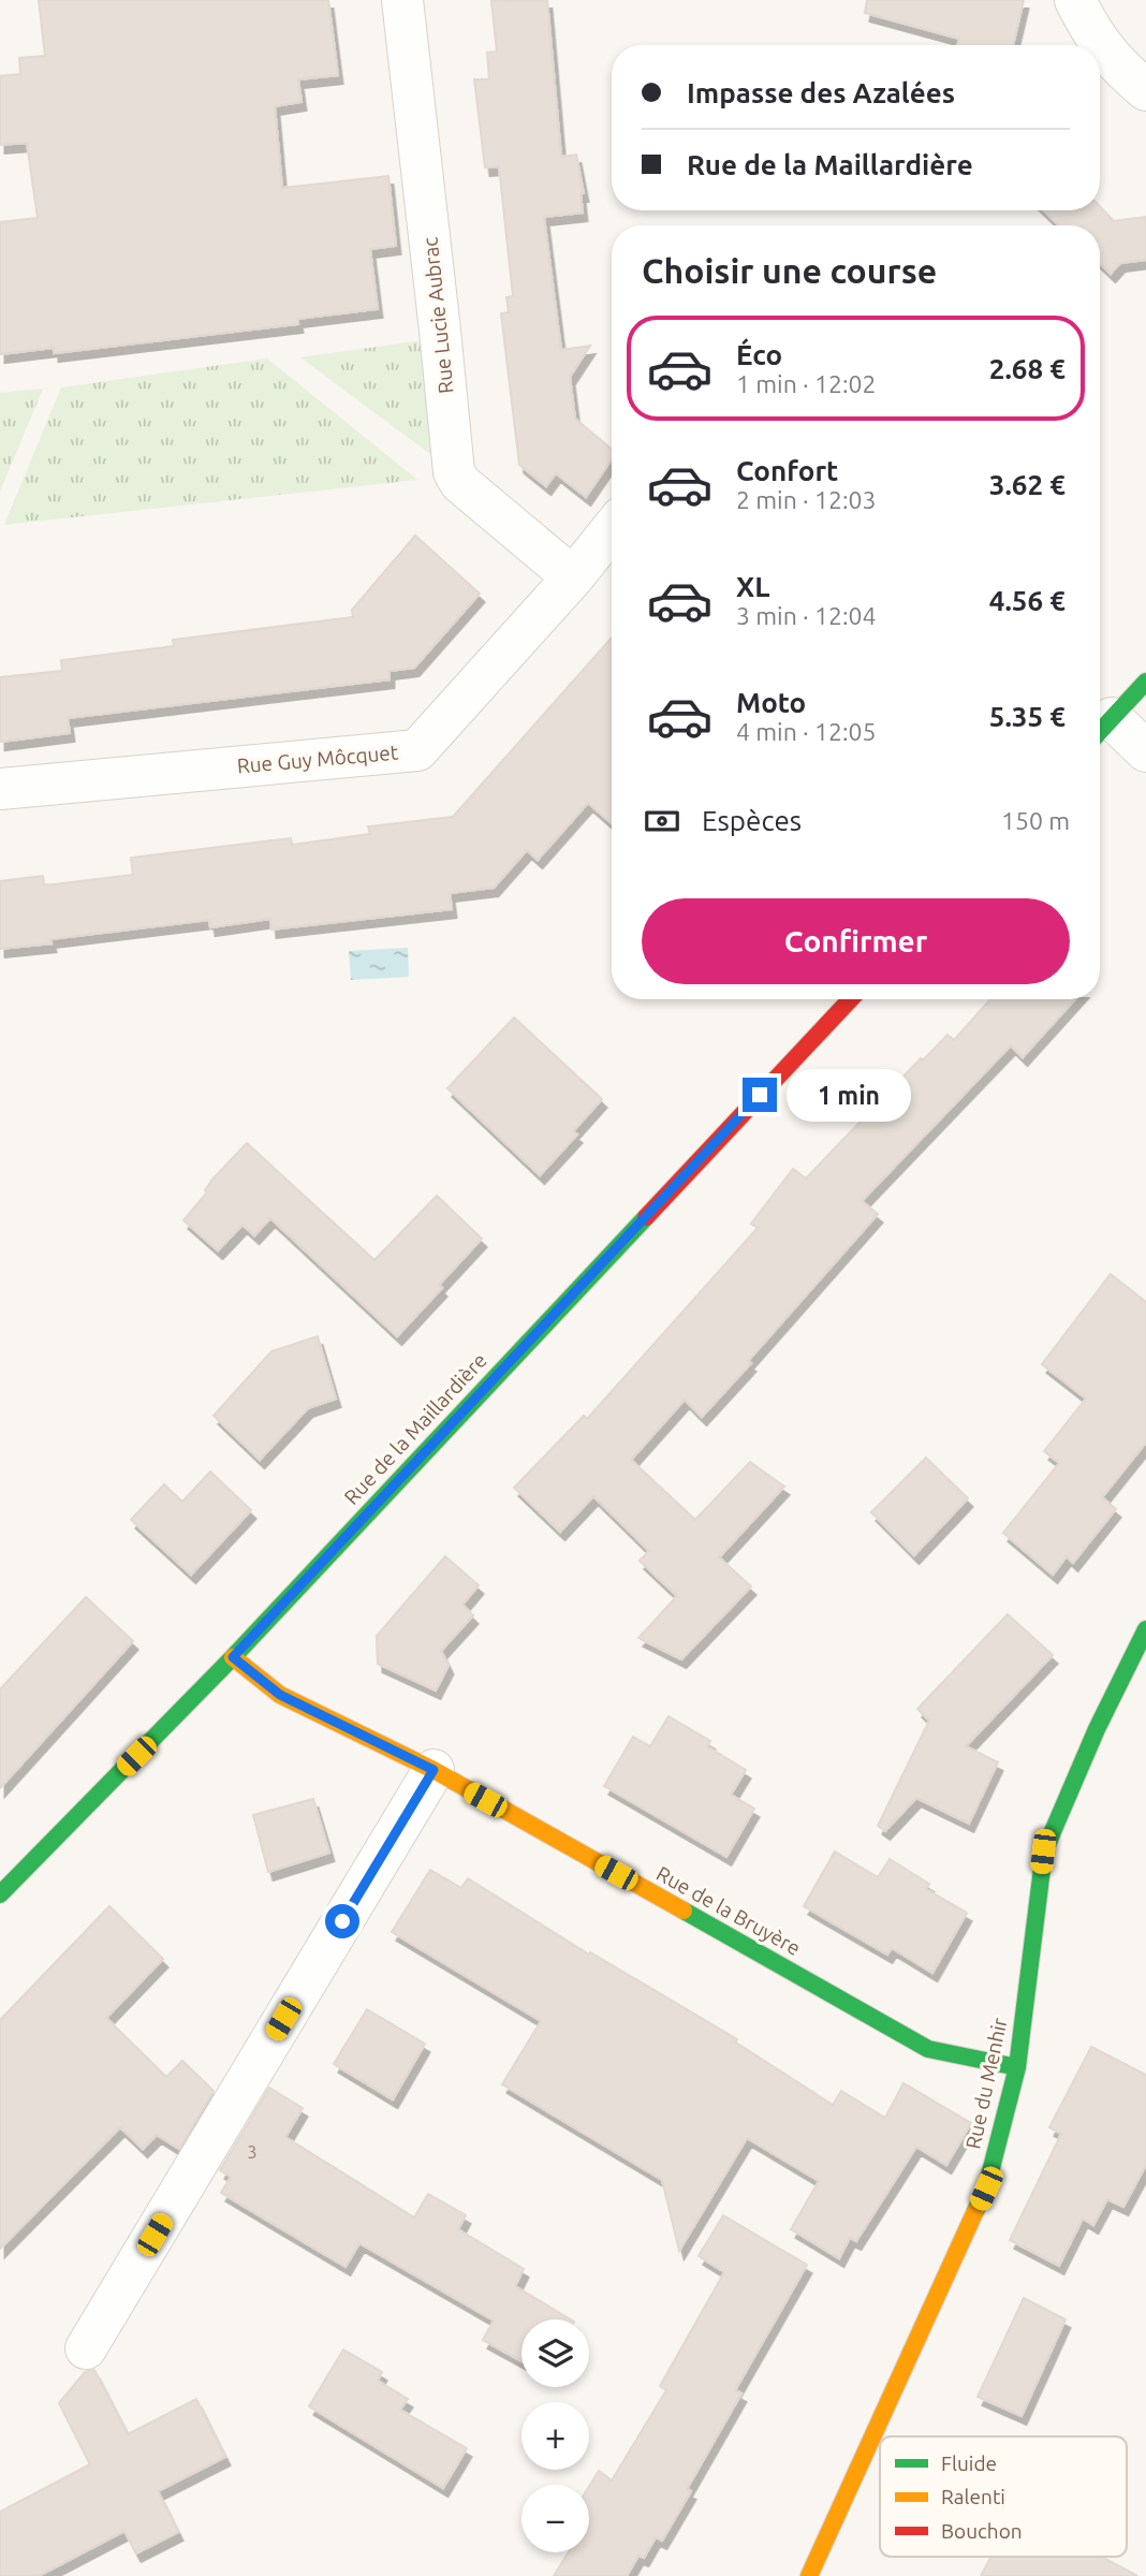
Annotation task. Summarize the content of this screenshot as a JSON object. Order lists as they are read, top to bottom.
{
  "streets": {
    "street": [
      "Rue Lucie Aubrac",
      "Rue Guy Môcquet",
      "Rue de la Maillardière",
      "Rue de la Bruyère",
      "Rue du Menhir"
    ]
  },
  "crossings": [
    ["Rue Lucie Aubrac", "Rue Guy Môcquet"],
    ["Rue de la Maillardière", "Rue de la Bruyère"],
    ["Rue de la Bruyère", "Rue du Menhir"]
  ],
  "house_numbers": ["3"],
  "legend": ["Fluide", "Ralenti", "Bouchon"],
  "page": {
    "banner": ["Impasse des Azalées", "Rue de la Maillardière"],
    "heading": "Choisir une course",
    "list": [
      {
        "name": "Éco",
        "note": "1 min · 12:02",
        "value": "2.68 €"
      },
      {
        "name": "Confort",
        "note": "2 min · 12:03",
        "value": "3.62 €"
      },
      {
        "name": "XL",
        "note": "3 min · 12:04",
        "value": "4.56 €"
      },
      {
        "name": "Moto",
        "note": "4 min · 12:05",
        "value": "5.35 €"
      }
    ],
    "pay": ["Espèces", "150 m"],
    "buttons": "Confirmer",
    "bubble": "1 min",
    "map_buttons": ["+", "−"]
  }
}
